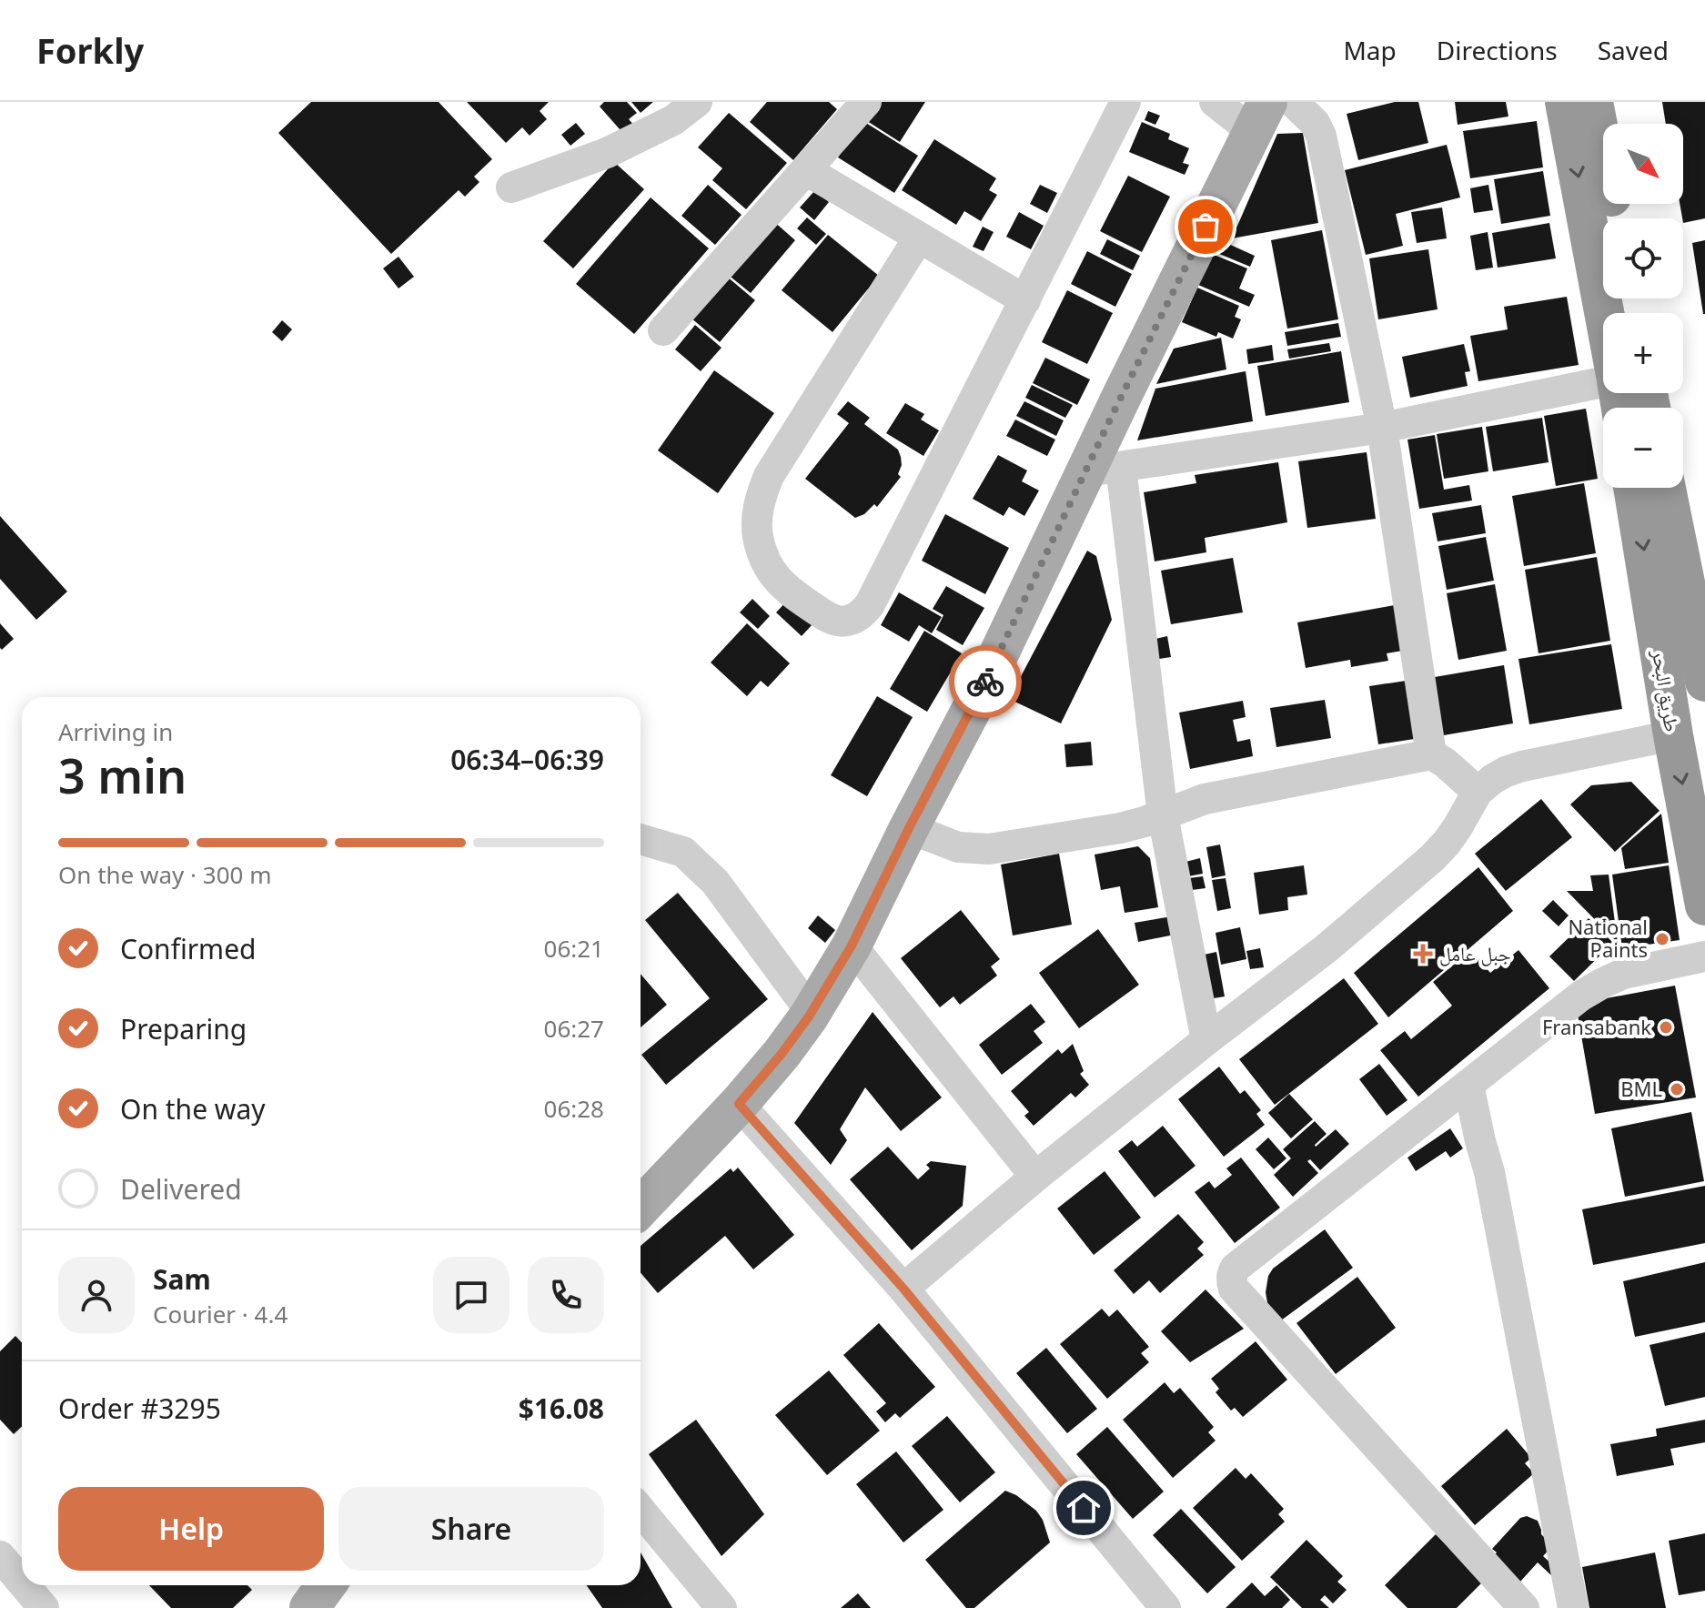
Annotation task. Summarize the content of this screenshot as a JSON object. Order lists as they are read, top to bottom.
{
  "streets": {
    "highway": ["طريق البحر"]
  },
  "places": {
    "other": ["National Paints", "Fransabank", "BML"],
    "health": ["جبل عامل"]
  },
  "north": "bottom right",
  "page": {
    "header": "Forkly",
    "nav": ["Map", "Directions", "Saved"],
    "map_buttons": ["+", "−"],
    "heading": ["3 min", "Arriving in", "06:34–06:39"],
    "panel": [
      "Sam",
      "Courier · 4.4",
      "Order #3295",
      "$16.08"
    ],
    "bar": "On the way · 300 m",
    "list": [
      ["Confirmed", "06:21"],
      ["Preparing", "06:27"],
      ["On the way", "06:28"],
      "Delivered"
    ],
    "buttons": ["Help", "Share"]
  }
}
